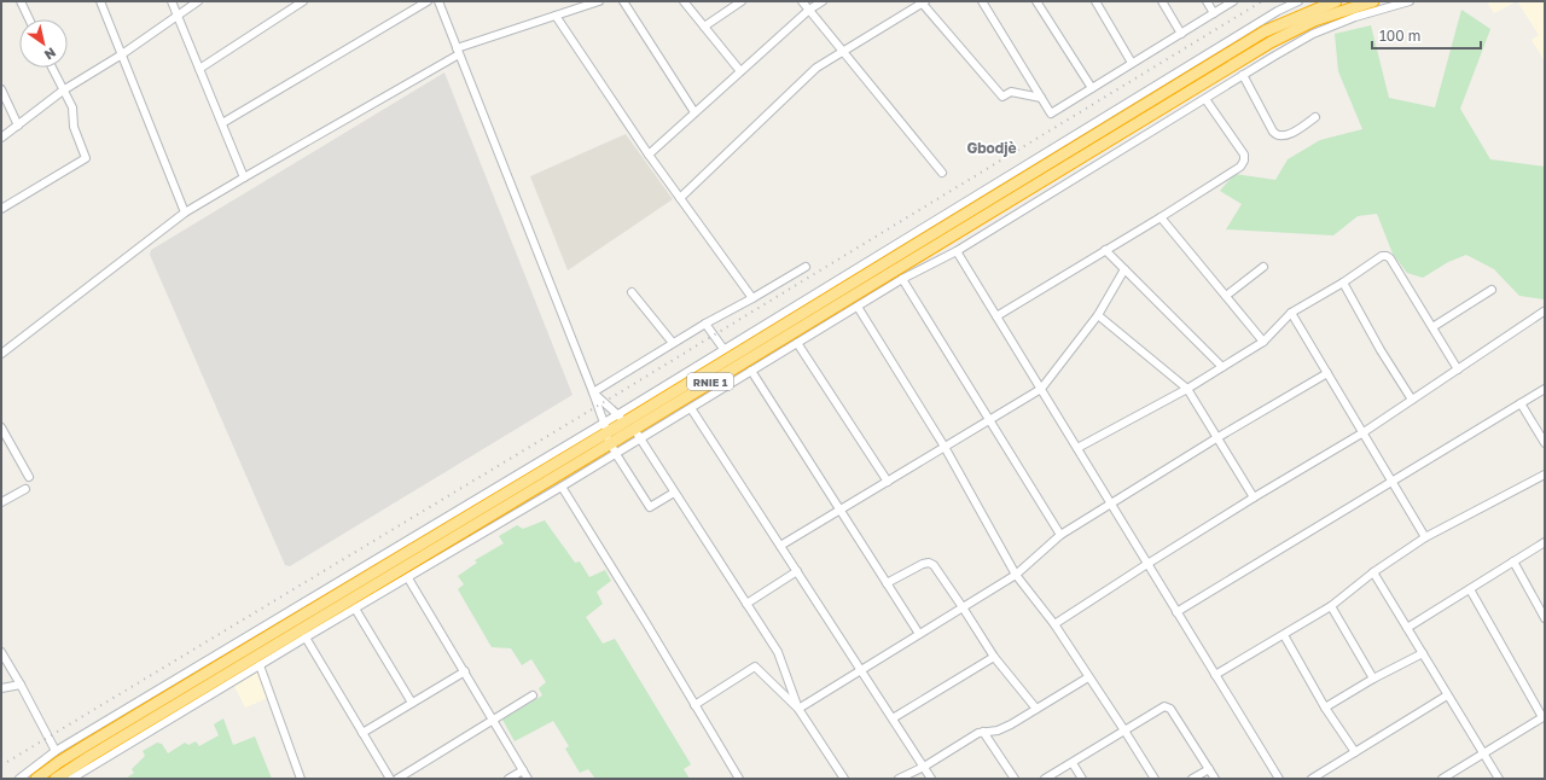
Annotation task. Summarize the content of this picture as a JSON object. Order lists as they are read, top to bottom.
{
  "streets": {
    "highway": ["RNIE 1"]
  },
  "districts": ["Gbodjè"],
  "scale_bar": "100 m",
  "north": "bottom right"
}
